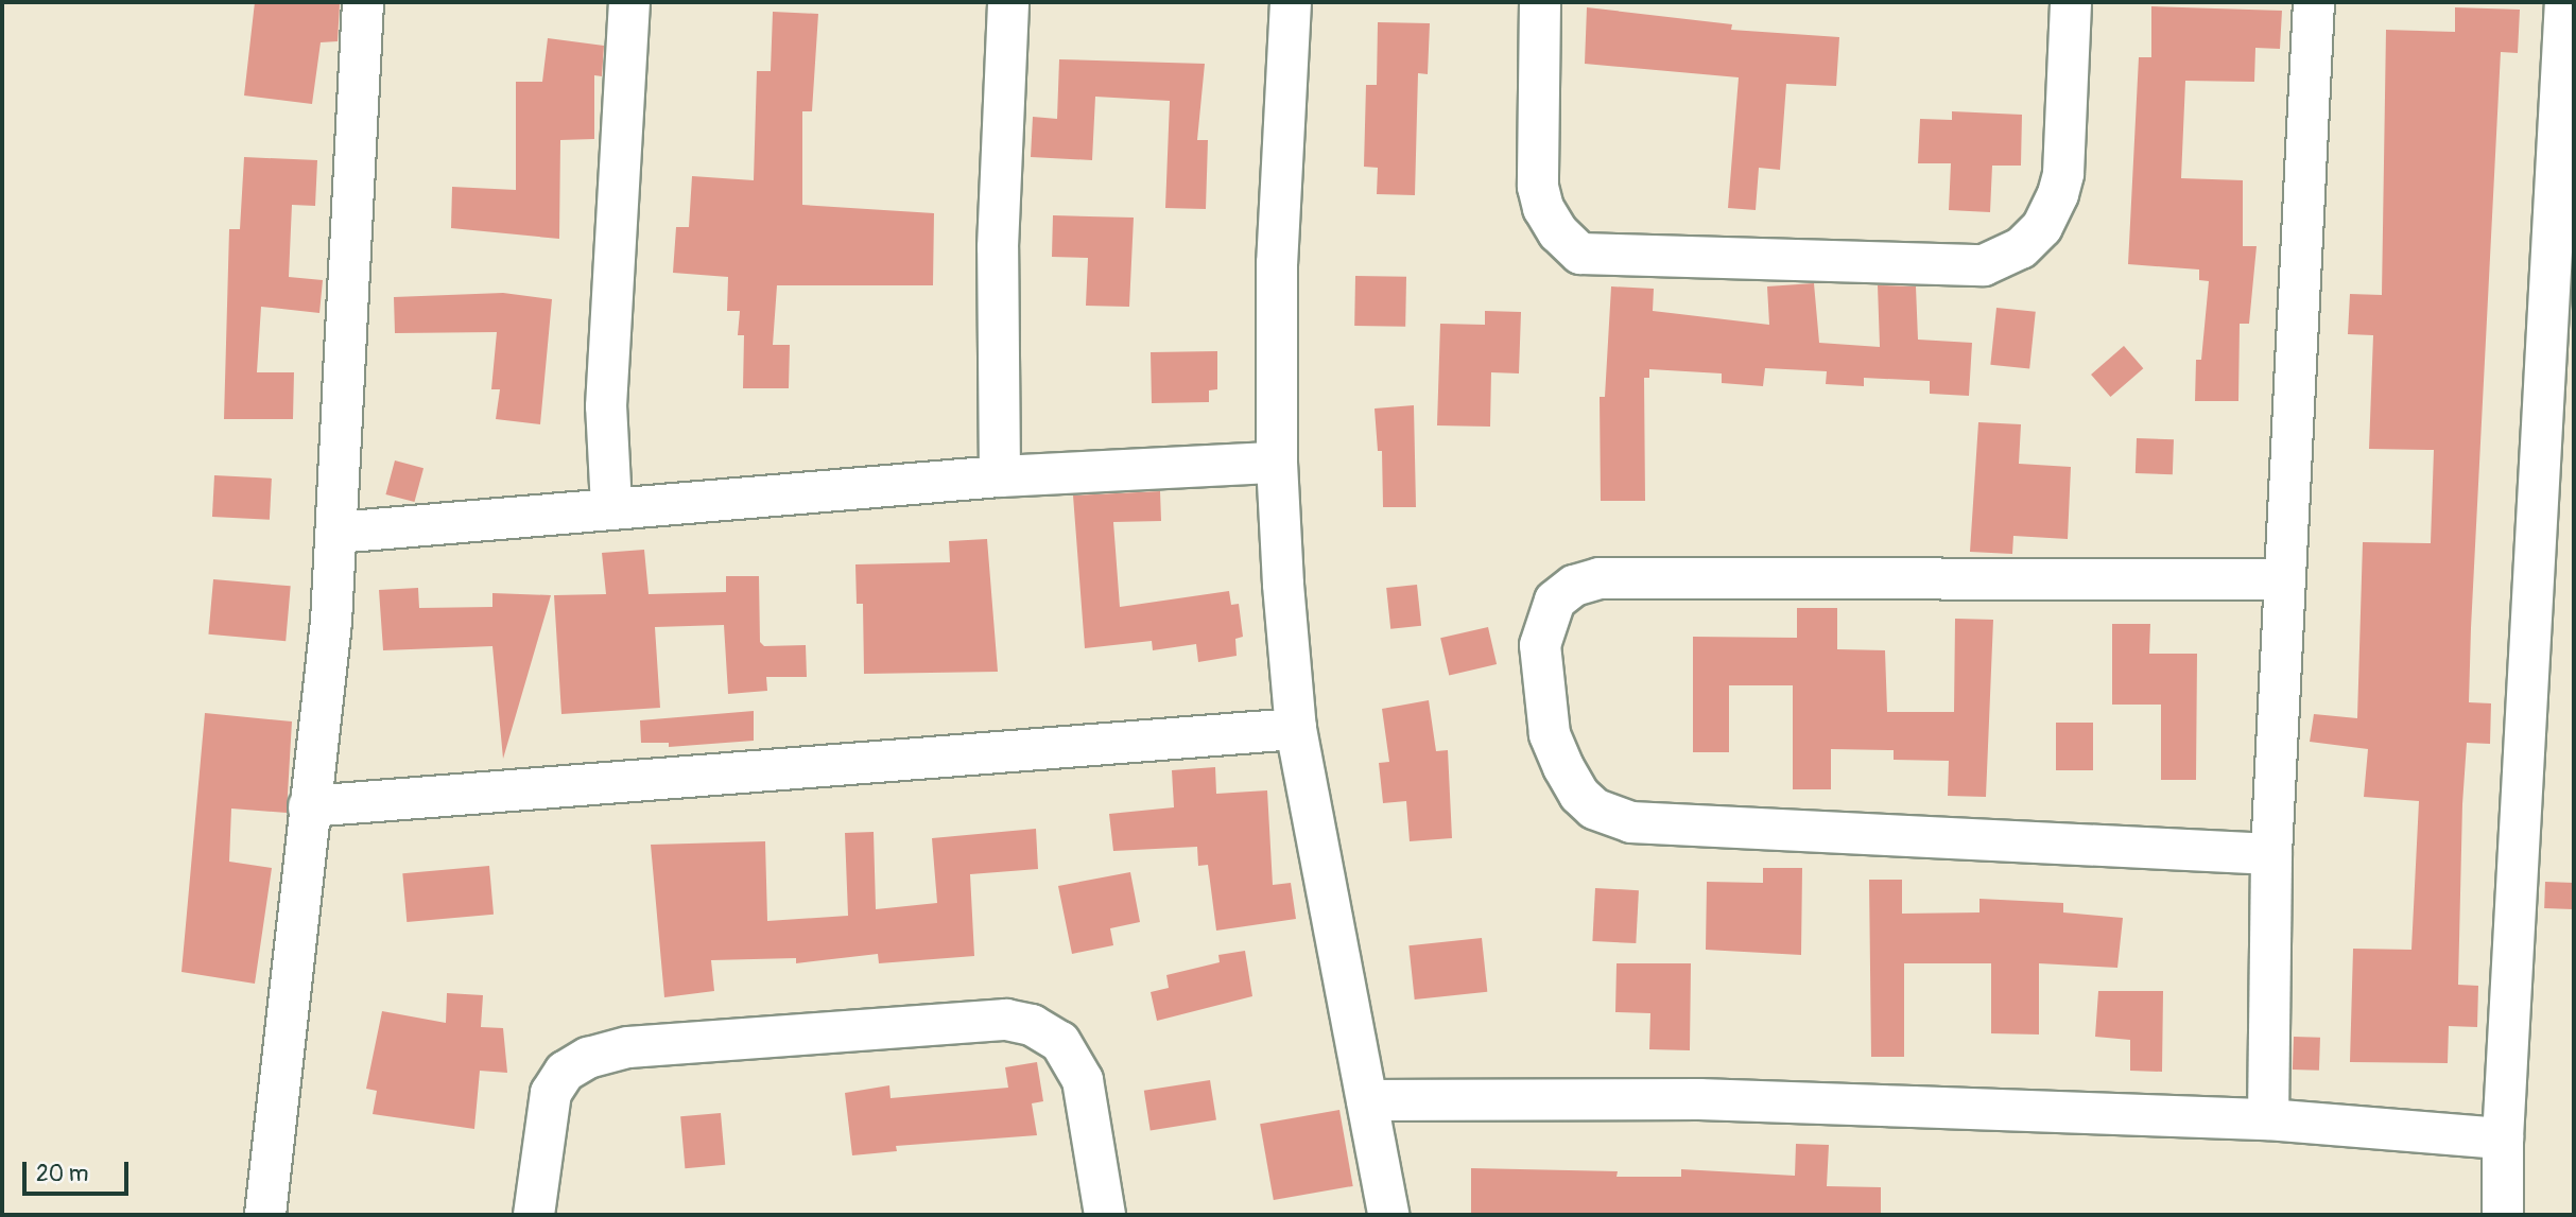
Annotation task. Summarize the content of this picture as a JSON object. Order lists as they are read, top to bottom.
{
  "scale_bar": "20 m"
}
